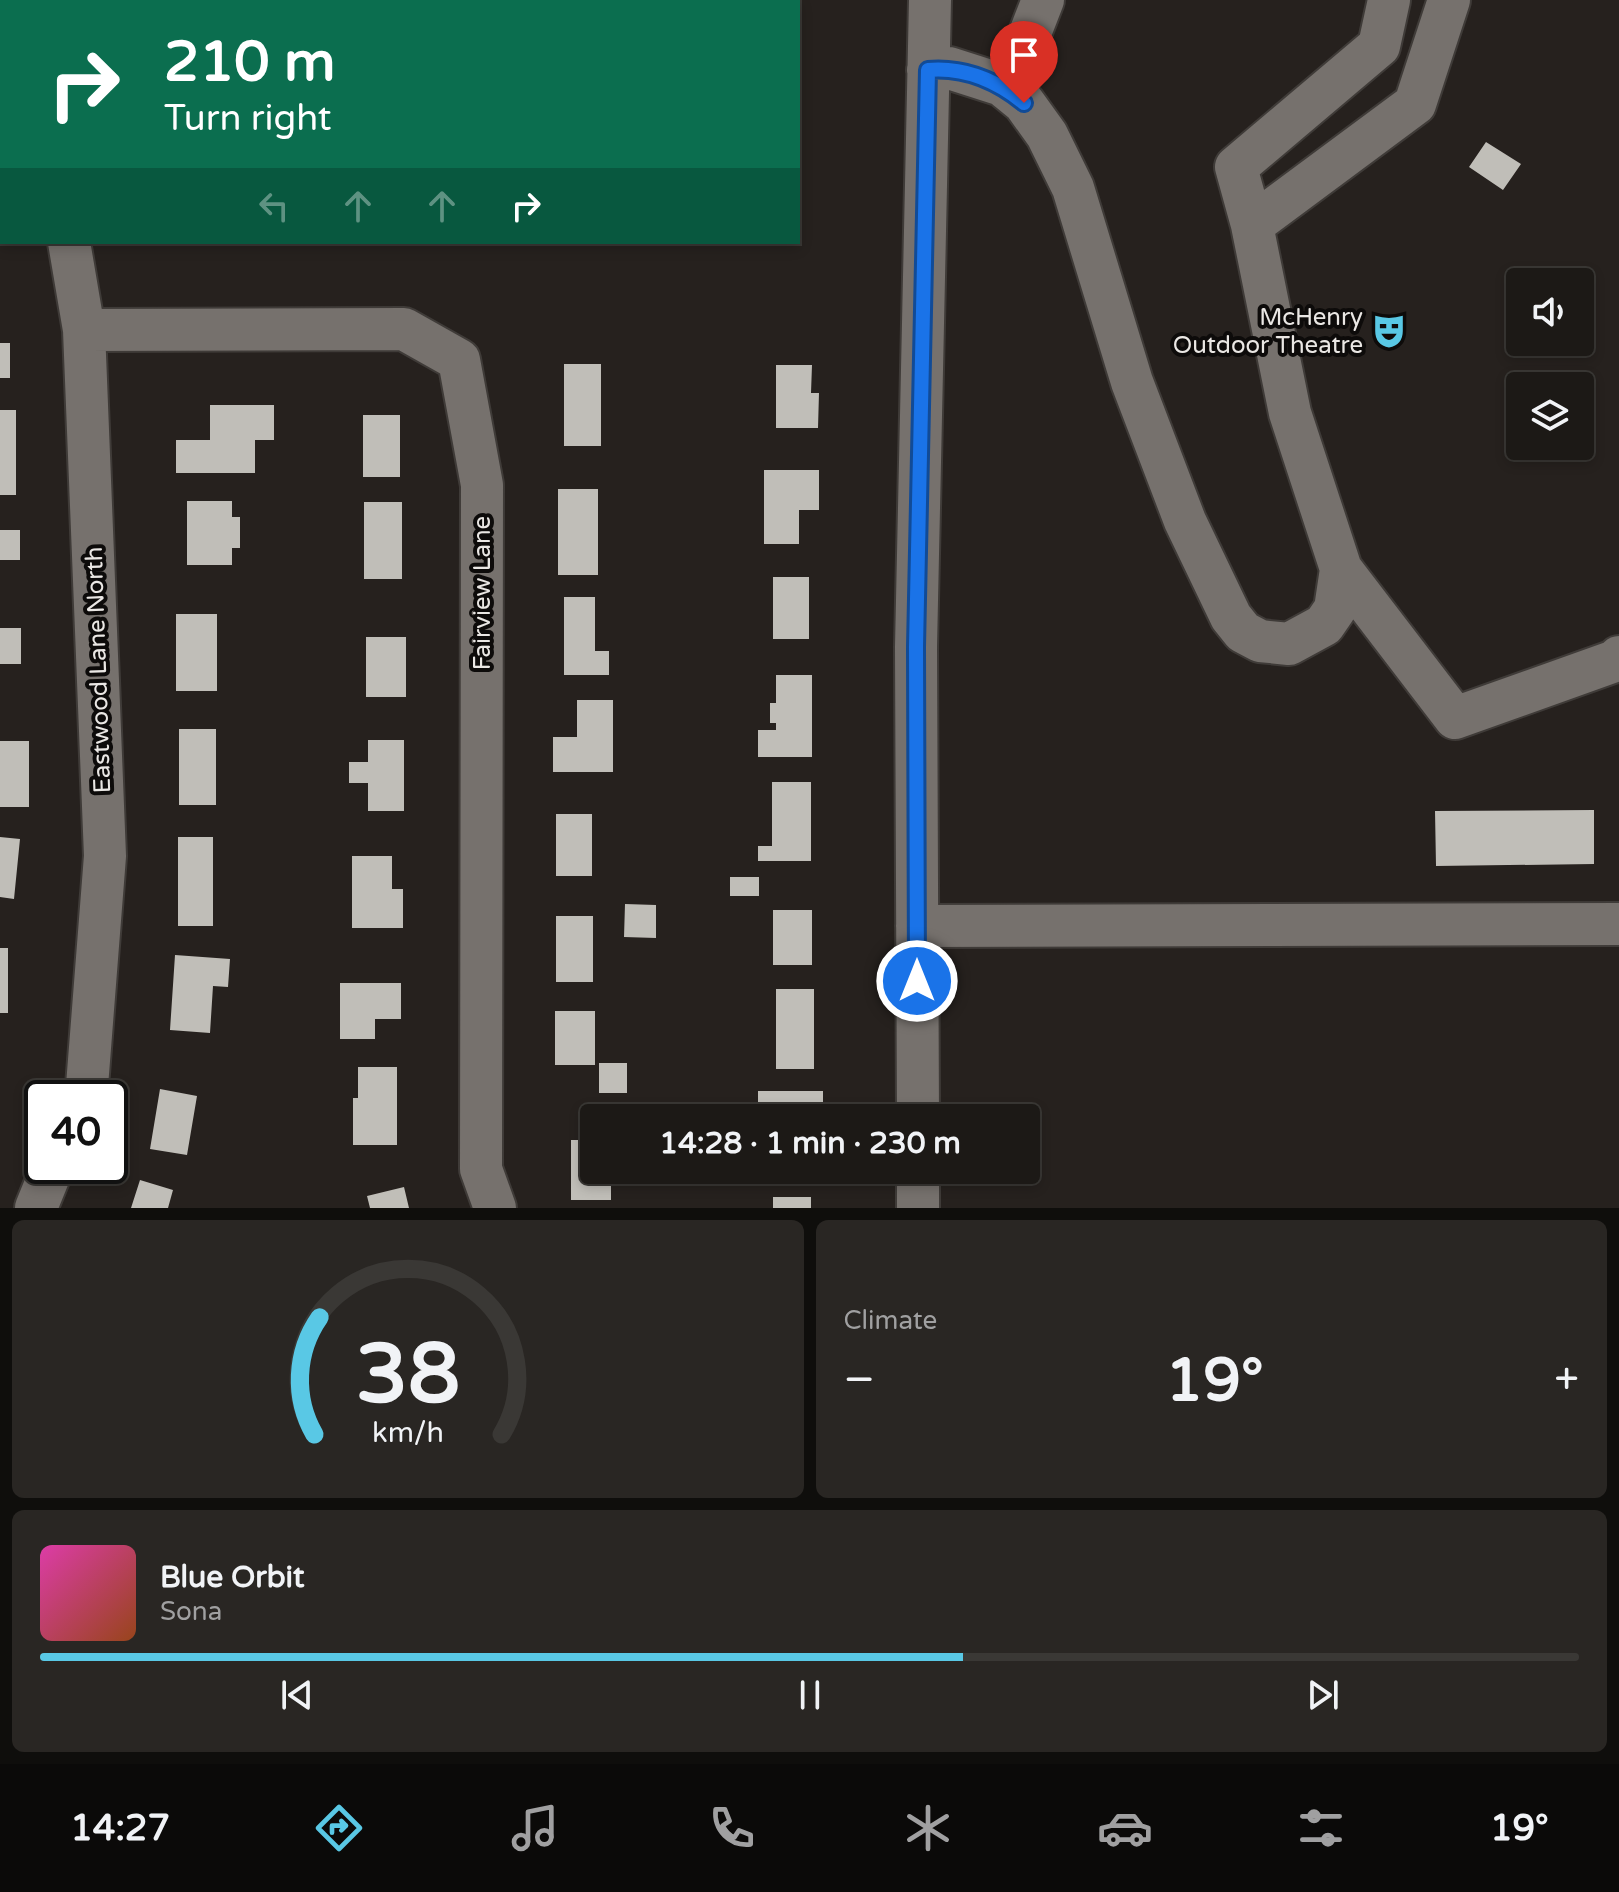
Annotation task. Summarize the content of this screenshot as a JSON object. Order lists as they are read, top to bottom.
{
  "streets": {
    "street": ["Fairview Lane", "Eastwood Lane North"]
  },
  "crossings": [
    ["Fairview Lane", "Eastwood Lane North"]
  ],
  "places": {
    "theatre": ["McHenry Outdoor Theatre"]
  },
  "page": {
    "turn": ["210 m", "Turn right"],
    "limit": "40",
    "trip": "14:28 · 1 min · 230 m",
    "tile": "Climate",
    "heat": ["−", "19°", "+"],
    "song": ["Blue Orbit", "Sona"],
    "tabs": ["14:27", "19°"],
    "gauge": ["38", "km/h"]
  }
}
